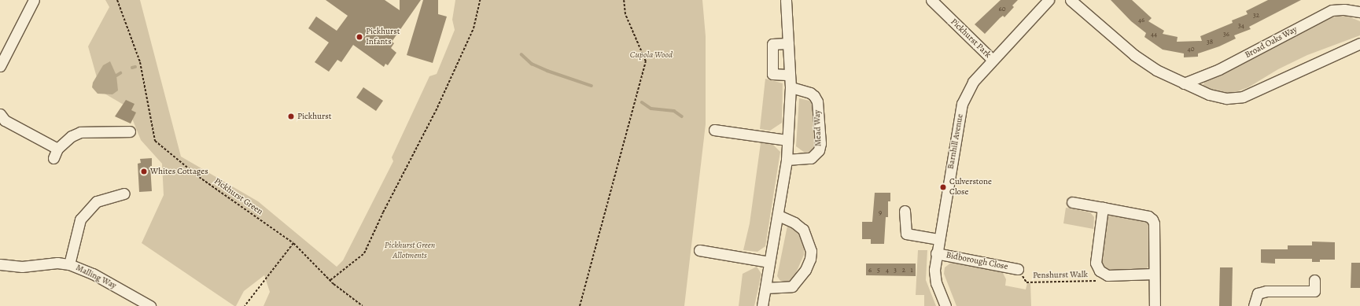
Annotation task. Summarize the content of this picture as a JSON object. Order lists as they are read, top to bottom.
{
  "streets": {
    "street": [
      "Pickhurst Park",
      "Broad Oaks Way",
      "Mead Way",
      "Barnhill Avenue",
      "Bidborough Close",
      "Malling Way"
    ],
    "path": ["Pickhurst Green", "Penshurst Walk"]
  },
  "crossings": [
    ["Pickhurst Park", "Barnhill Avenue"],
    ["Barnhill Avenue", "Bidborough Close"],
    ["Bidborough Close", "Penshurst Walk"]
  ],
  "parks": ["Cupola Wood", "Pickhurst Green Allotments"],
  "places": [
    "Pickhurst Infants",
    "Pickhurst",
    "Whites Cottages",
    "Culverstone Close"
  ],
  "house_numbers": [
    "60",
    "32",
    "46",
    "34",
    "44",
    "36",
    "38",
    "40",
    "9",
    "6",
    "5",
    "4",
    "3",
    "2",
    "1"
  ]
}
